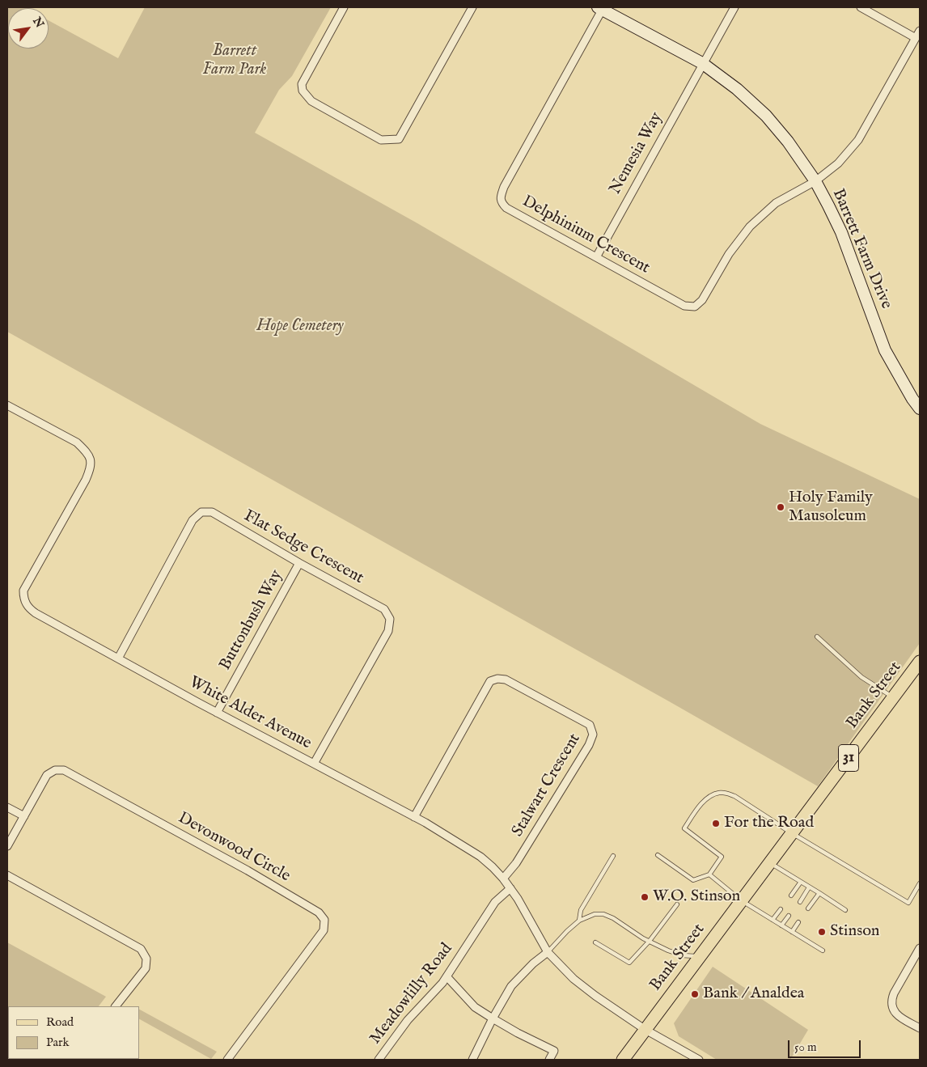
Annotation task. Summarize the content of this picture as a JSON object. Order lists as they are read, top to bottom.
{
  "streets": {
    "main road": ["Bank Street", "31"],
    "street": [
      "Nemesia Way",
      "Delphinium Crescent",
      "Barrett Farm Drive",
      "Flat Sedge Crescent",
      "Buttonbush Way",
      "White Alder Avenue",
      "Stalwart Crescent",
      "Devonwood Circle",
      "Meadowlilly Road"
    ]
  },
  "crossings": [
    ["Nemesia Way", "Delphinium Crescent"],
    ["Nemesia Way", "Barrett Farm Drive"],
    ["Delphinium Crescent", "Barrett Farm Drive"],
    ["Flat Sedge Crescent", "Buttonbush Way"],
    ["Flat Sedge Crescent", "White Alder Avenue"],
    ["Buttonbush Way", "White Alder Avenue"],
    ["Bank Street", "White Alder Avenue"],
    ["White Alder Avenue", "Stalwart Crescent"],
    ["White Alder Avenue", "Meadowlilly Road"]
  ],
  "parks": ["Barrett Farm Park", "Hope Cemetery"],
  "places": [
    "Holy Family Mausoleum",
    "For the Road",
    "W.O. Stinson",
    "Stinson",
    "Bank / Analdea"
  ],
  "legend": ["Road", "Park"],
  "scale_bar": "50 m",
  "north": "top right"
}
